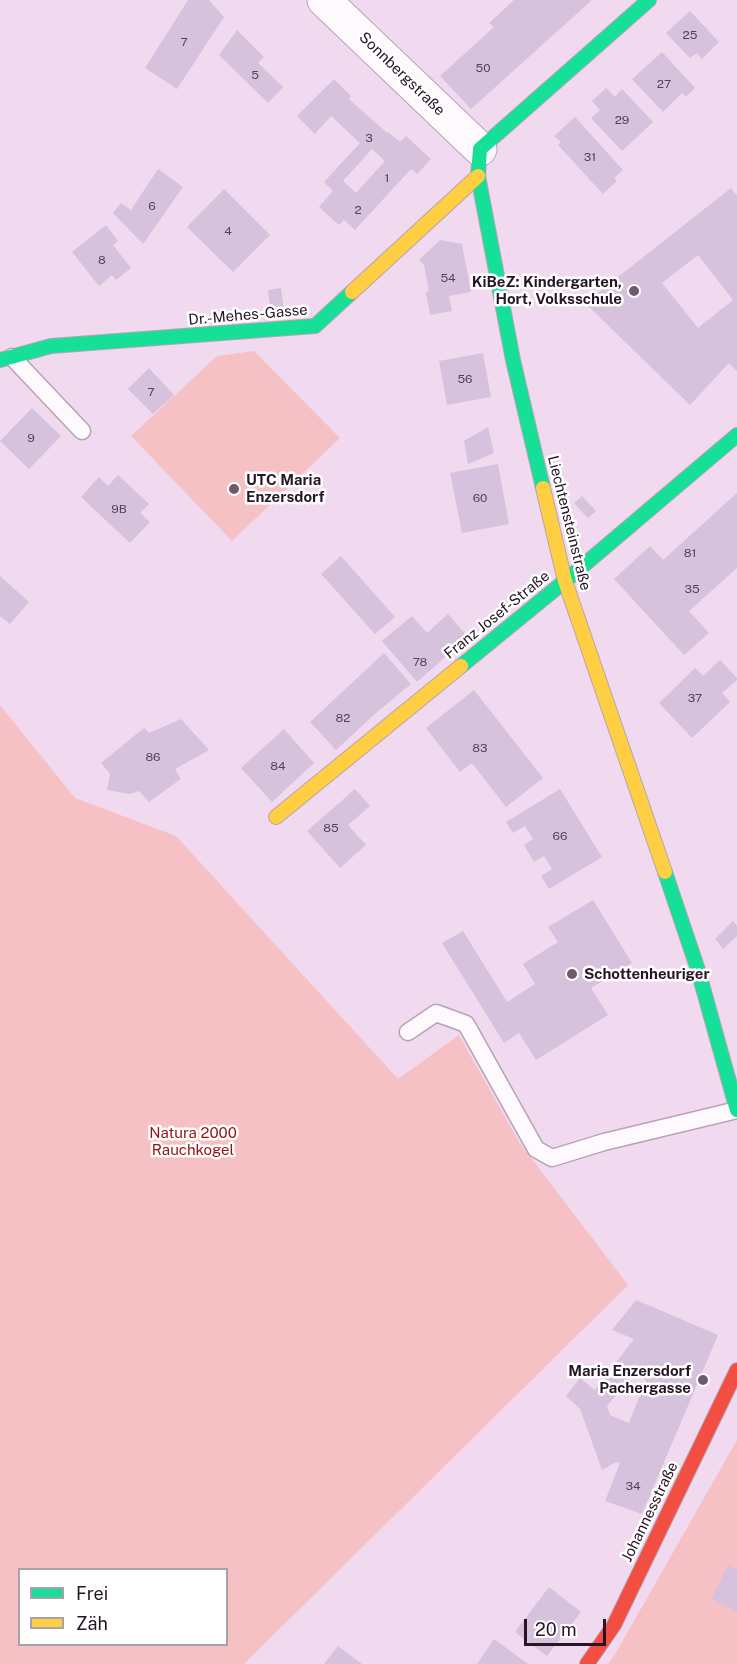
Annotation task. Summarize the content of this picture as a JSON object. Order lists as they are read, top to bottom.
{
  "streets": {
    "street": [
      "Sonnbergstraße",
      "Dr.-Mehes-Gasse",
      "Liechtensteinstraße",
      "Franz Josef-Straße",
      "Johannesstraße"
    ]
  },
  "crossings": [
    ["Sonnbergstraße", "Dr.-Mehes-Gasse"],
    ["Sonnbergstraße", "Liechtensteinstraße"],
    ["Dr.-Mehes-Gasse", "Liechtensteinstraße"],
    ["Liechtensteinstraße", "Franz Josef-Straße"]
  ],
  "parks": ["Natura 2000 Rauchkogel"],
  "places": [
    "KiBeZ: Kindergarten, Hort, Volksschule",
    "UTC Maria Enzersdorf",
    "Schottenheuriger",
    "Maria Enzersdorf Pachergasse"
  ],
  "house_numbers": [
    "25",
    "7",
    "50",
    "5",
    "27",
    "29",
    "3",
    "31",
    "1",
    "6",
    "2",
    "4",
    "8",
    "54",
    "56",
    "7",
    "9",
    "60",
    "9B",
    "81",
    "35",
    "78",
    "37",
    "82",
    "83",
    "86",
    "84",
    "85",
    "66",
    "34"
  ],
  "legend": ["Frei", "Zäh"],
  "scale_bar": "20 m"
}
